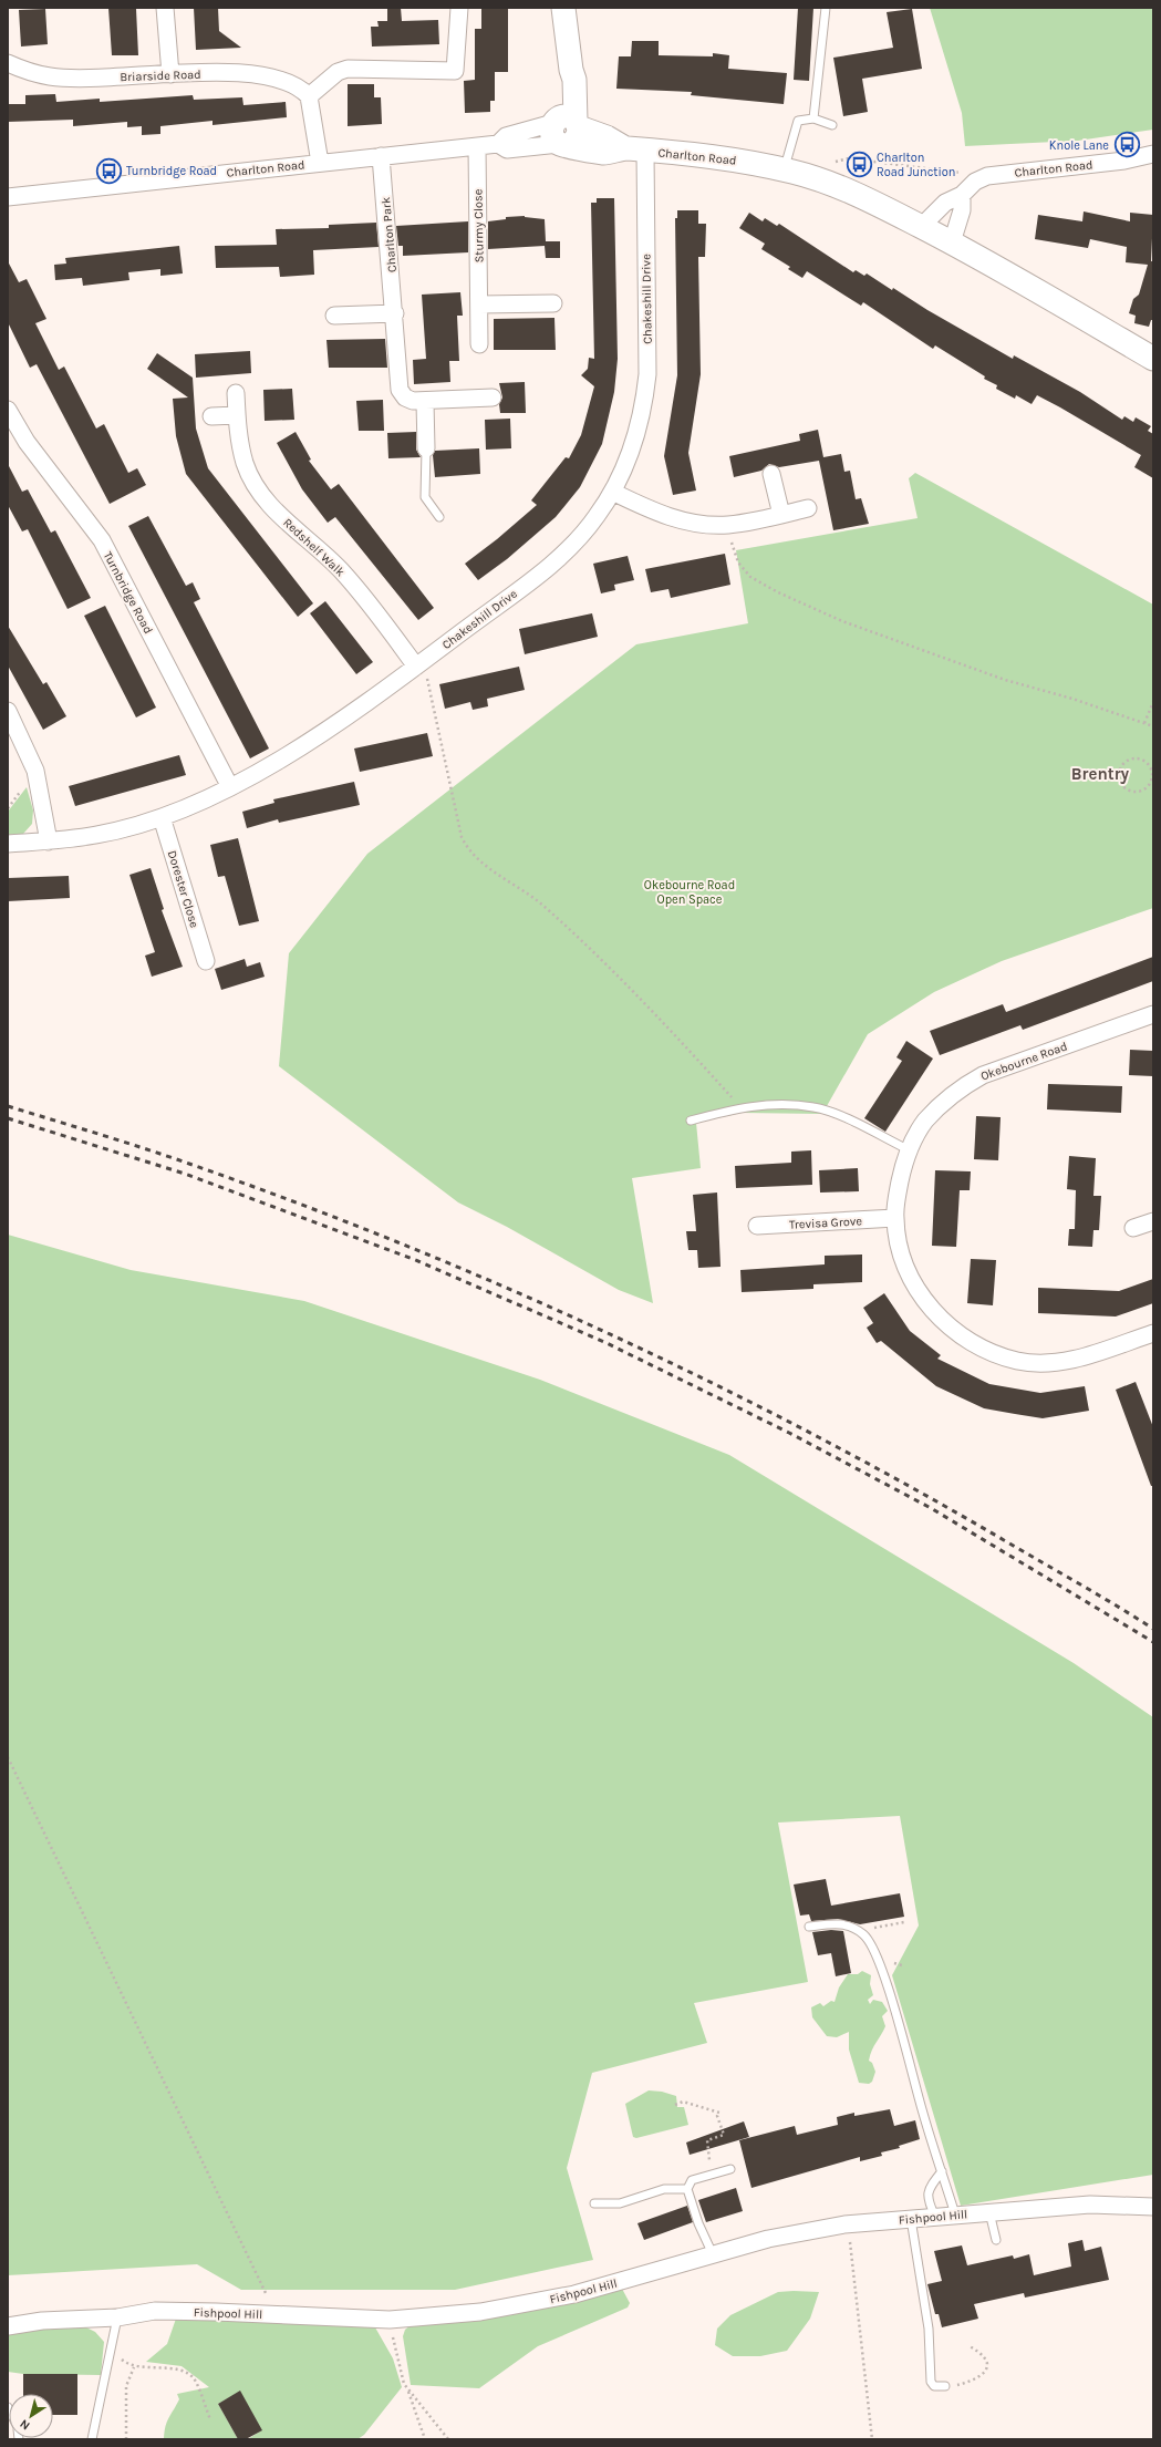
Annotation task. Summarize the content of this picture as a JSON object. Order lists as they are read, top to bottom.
{
  "streets": {
    "street": [
      "Briarside Road",
      "Charlton Road",
      "Sturmy Close",
      "Charlton Park",
      "Chakeshill Drive",
      "Redshelf Walk",
      "Turnbridge Road",
      "Dorester Close",
      "Okebourne Road",
      "Trevisa Grove",
      "Fishpool Hill"
    ]
  },
  "crossings": [
    ["Charlton Road", "Sturmy Close"],
    ["Charlton Road", "Charlton Park"],
    ["Charlton Road", "Chakeshill Drive"],
    ["Chakeshill Drive", "Redshelf Walk"],
    ["Chakeshill Drive", "Turnbridge Road"],
    ["Chakeshill Drive", "Dorester Close"],
    ["Okebourne Road", "Trevisa Grove"]
  ],
  "districts": ["Brentry"],
  "parks": ["Okebourne Road Open Space"],
  "places": {
    "bus stop": ["Knole Lane", "Charlton Road Junction", "Turnbridge Road"]
  },
  "north": "bottom left"
}
